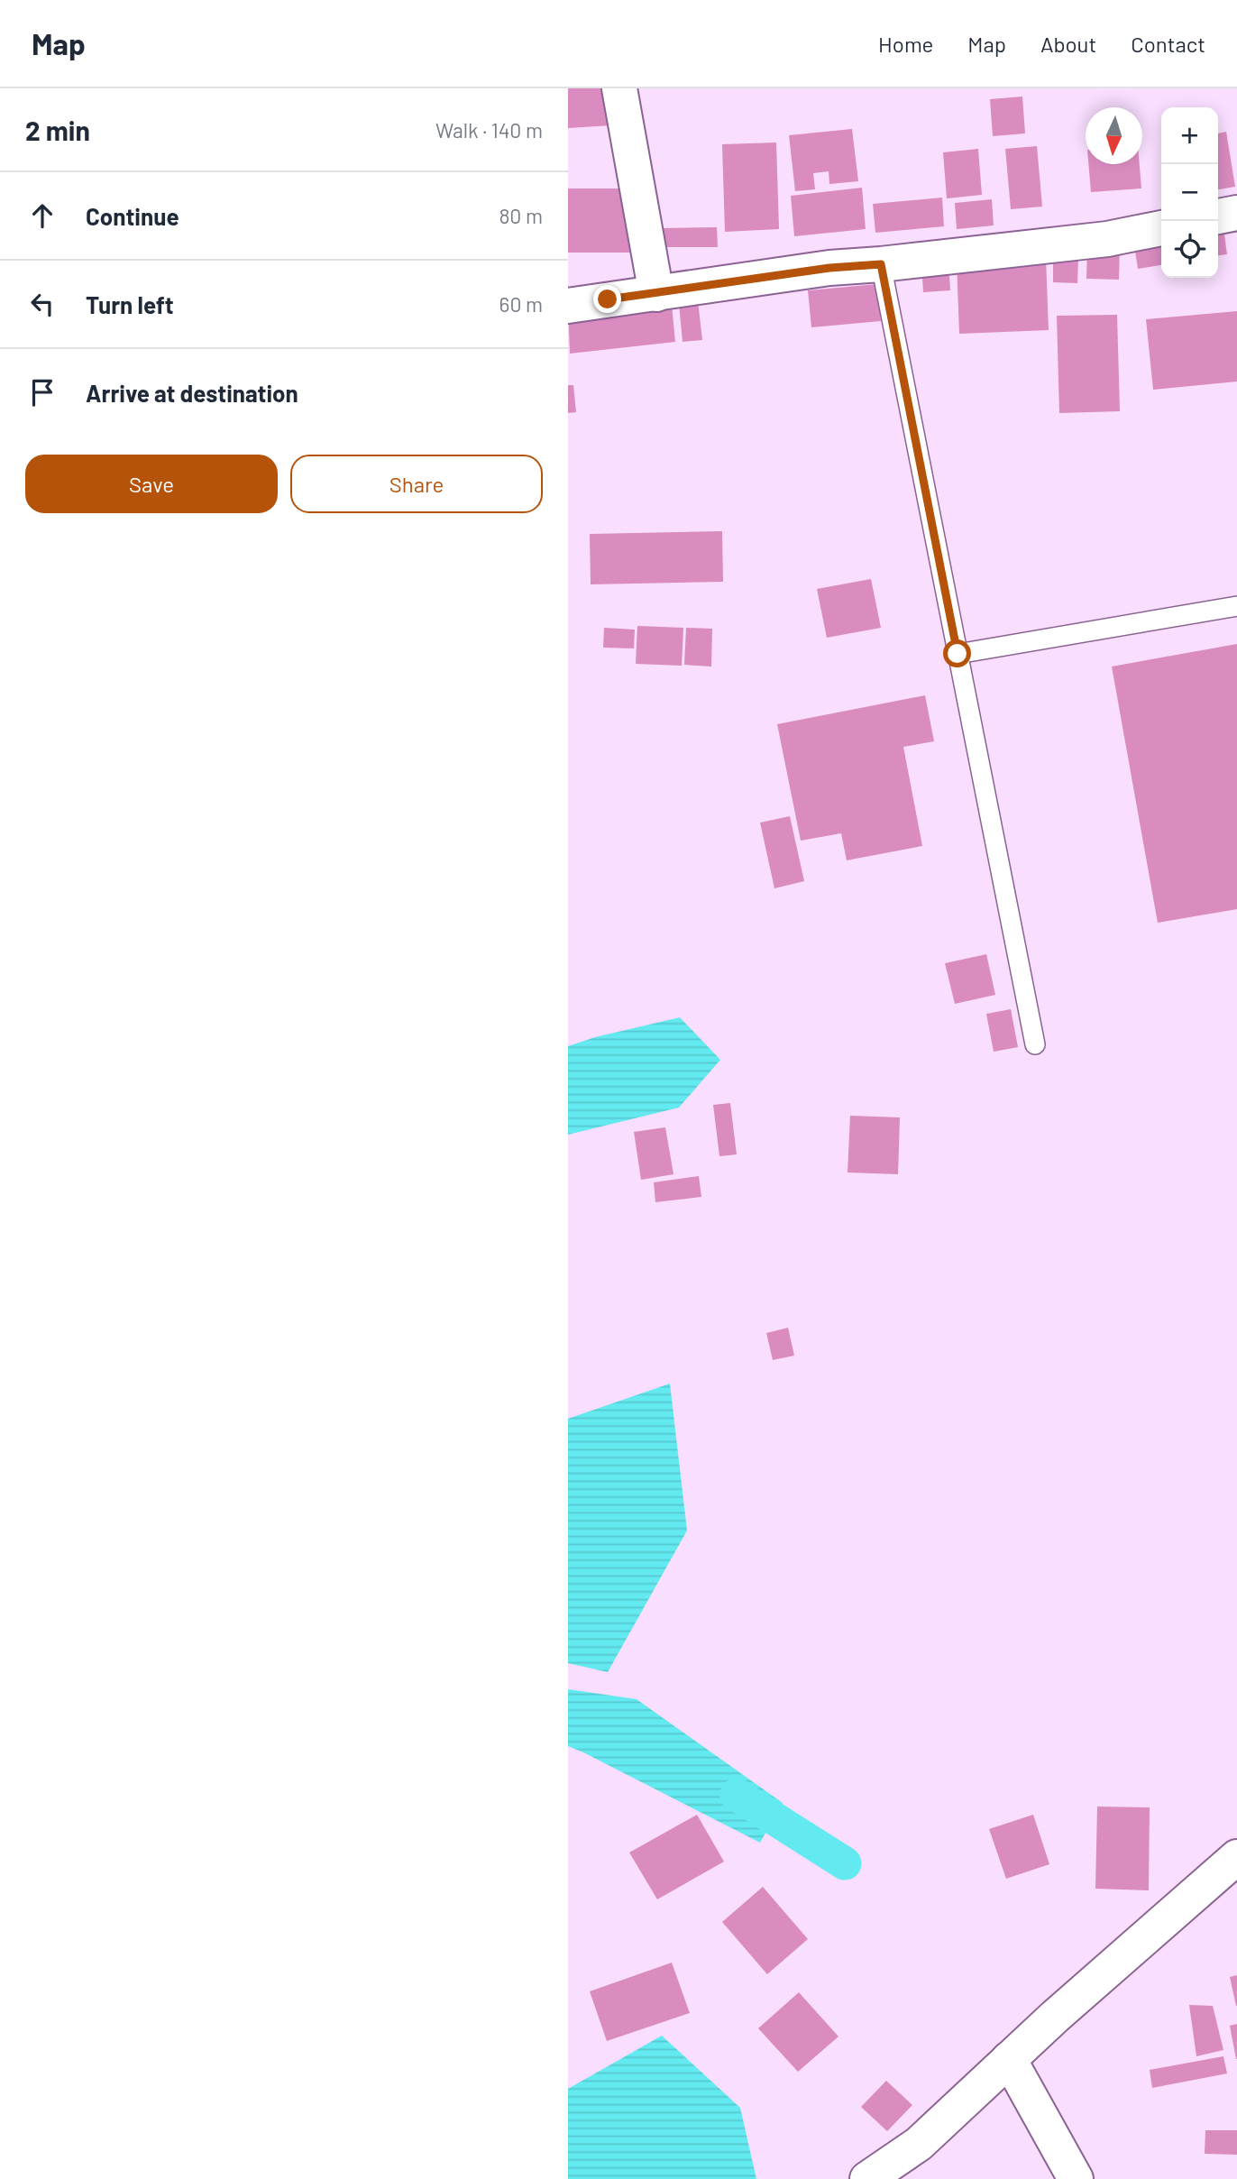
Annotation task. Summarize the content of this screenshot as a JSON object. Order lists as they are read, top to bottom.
{
  "north": "bottom",
  "page": {
    "header": "Map",
    "nav": [
      "Home",
      "Map",
      "About",
      "Contact"
    ],
    "heading": ["2 min", "Walk · 140 m"],
    "map_buttons": ["+", "−"],
    "list": [
      ["Continue", "80 m"],
      ["Turn left", "60 m"],
      "Arrive at destination"
    ],
    "buttons": ["Save", "Share"]
  }
}
